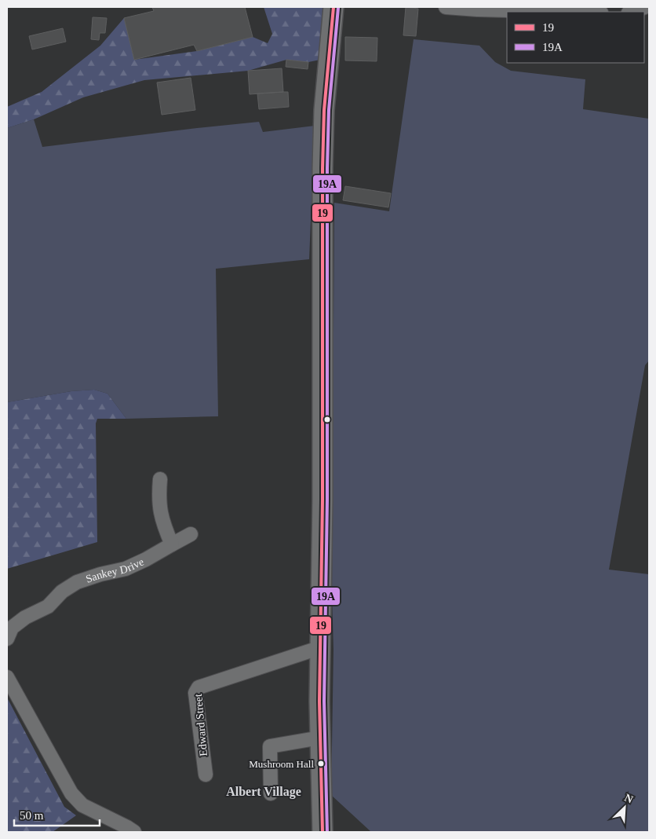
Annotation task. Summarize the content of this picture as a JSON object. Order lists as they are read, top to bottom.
{
  "streets": {
    "street": ["Sankey Drive", "Edward Street"]
  },
  "districts": ["Albert Village"],
  "places": ["Mushroom Hall"],
  "lines": ["transit line 19", "transit line 19A"],
  "legend": ["19", "19A"],
  "scale_bar": "50 m",
  "north": "top right"
}
